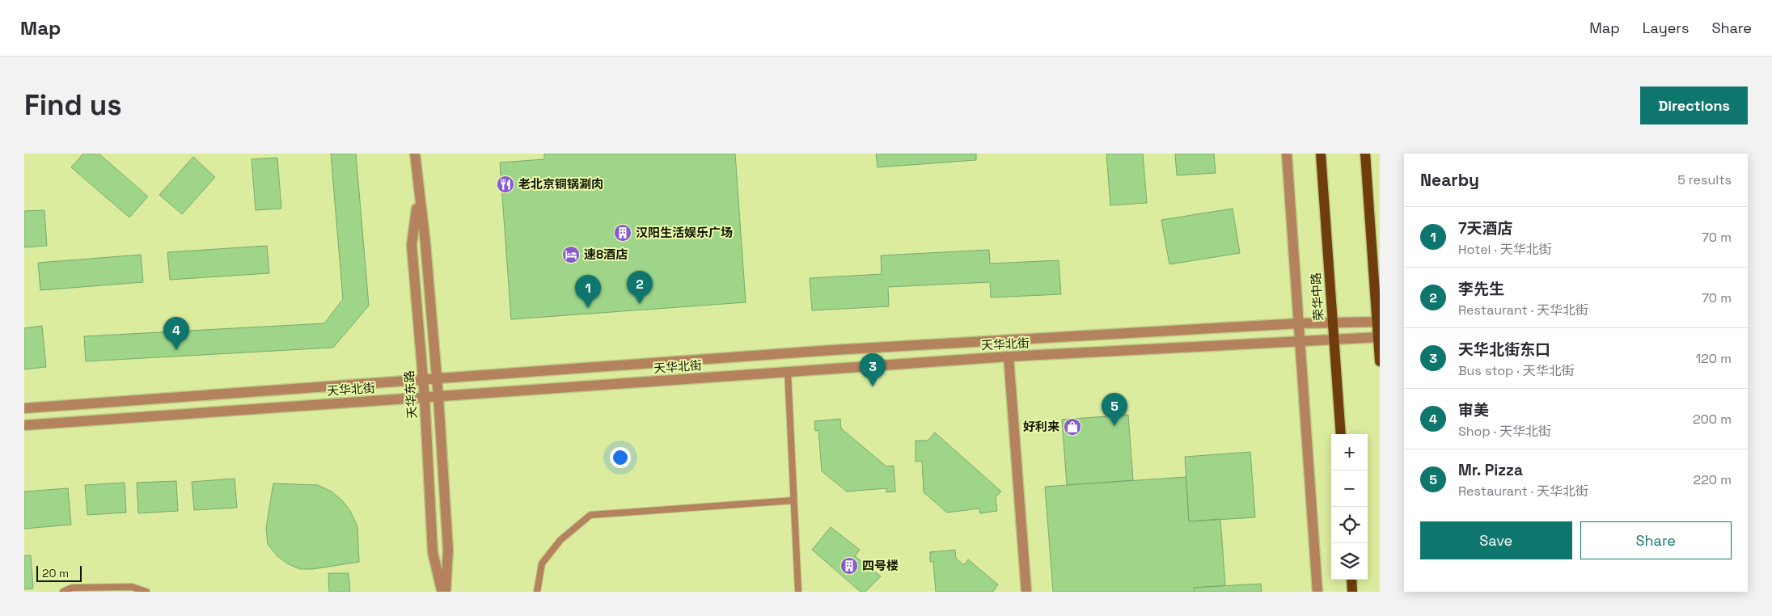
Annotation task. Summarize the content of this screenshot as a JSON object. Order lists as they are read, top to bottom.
{
  "streets": {
    "main road": ["荣华中路"],
    "street": ["天华北街", "天华东路"]
  },
  "crossings": [
    ["荣华中路", "天华北街"],
    ["天华北街", "天华东路"]
  ],
  "places": {
    "restaurant": ["老北京铜锅涮肉"],
    "building": ["汉阳生活娱乐广场", "四号楼"],
    "hotel": ["速8酒店"],
    "shop": ["好利来"]
  },
  "scale_bar": "20 m",
  "page": {
    "header": "Map",
    "nav": ["Map", "Layers", "Share"],
    "buttons": [
      "Directions",
      ["Save", "Share"]
    ],
    "title": "Find us",
    "heading": ["Nearby", "5 results"],
    "list": [
      {
        "mark": "1",
        "name": "7天酒店",
        "note": "Hotel · 天华北街",
        "value": "70 m"
      },
      {
        "mark": "2",
        "name": "李先生",
        "note": "Restaurant · 天华北街",
        "value": "70 m"
      },
      {
        "mark": "3",
        "name": "天华北街东口",
        "note": "Bus stop · 天华北街",
        "value": "120 m"
      },
      {
        "mark": "4",
        "name": "审美",
        "note": "Shop · 天华北街",
        "value": "200 m"
      },
      {
        "mark": "5",
        "name": "Mr. Pizza",
        "note": "Restaurant · 天华北街",
        "value": "220 m"
      }
    ],
    "pins": [
      "2",
      "1",
      "4",
      "3",
      "5"
    ],
    "map_buttons": ["+", "−"],
    "scale": "20 m"
  }
}
